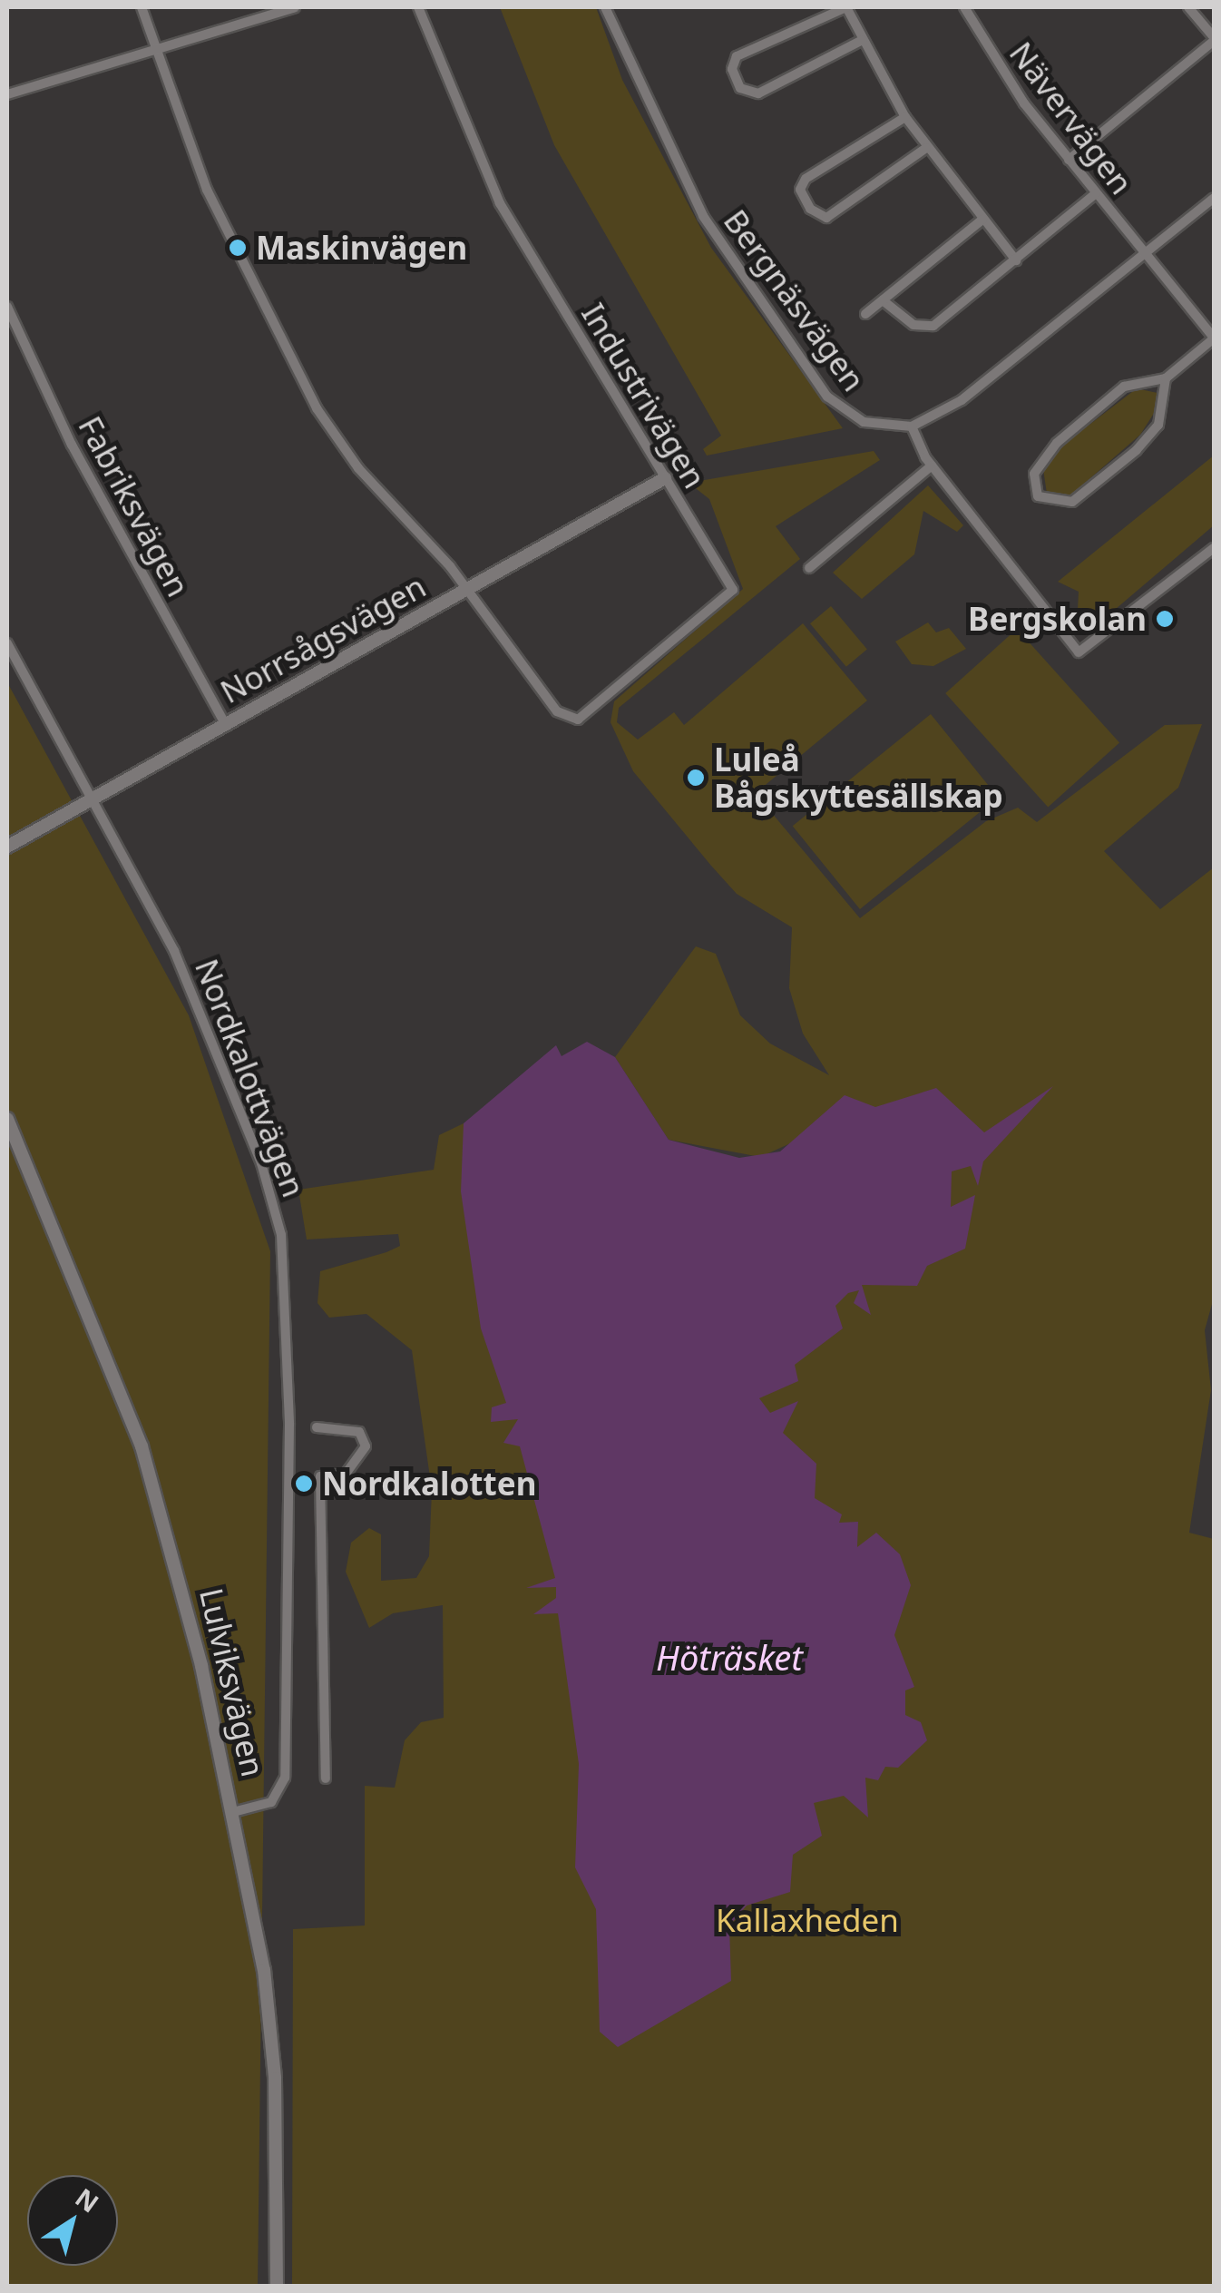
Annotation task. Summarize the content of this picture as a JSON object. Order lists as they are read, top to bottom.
{
  "streets": {
    "main road": ["Norrsågsvägen", "Lulviksvägen"],
    "street": [
      "Nävervägen",
      "Bergnäsvägen",
      "Industrivägen",
      "Fabriksvägen",
      "Nordkalottvägen"
    ]
  },
  "crossings": [
    ["Industrivägen", "Norrsågsvägen"],
    ["Fabriksvägen", "Norrsågsvägen"],
    ["Norrsågsvägen", "Nordkalottvägen"],
    ["Nordkalottvägen", "Lulviksvägen"]
  ],
  "water": ["Höträsket"],
  "parks": ["Kallaxheden"],
  "places": [
    "Maskinvägen",
    "Bergskolan",
    "Luleå Bågskyttesällskap",
    "Nordkalotten"
  ],
  "north": "top right"
}
